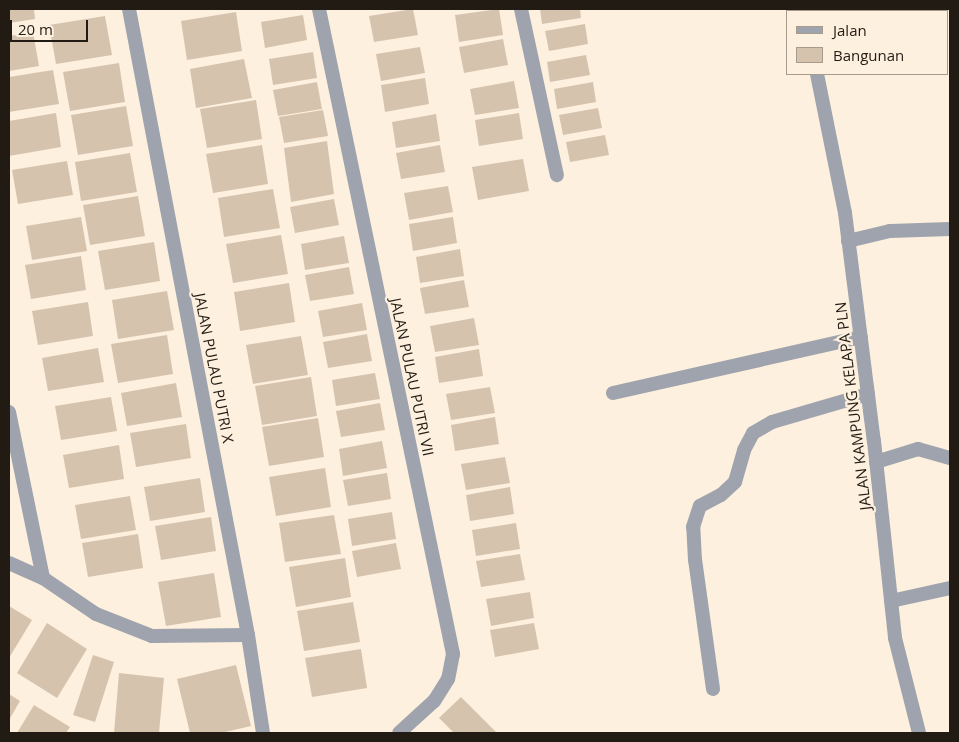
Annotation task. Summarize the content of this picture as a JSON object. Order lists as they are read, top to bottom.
{
  "streets": {
    "street": ["JALAN PULAU PUTRI X", "JALAN PULAU PUTRI VII", "JALAN KAMPUNG KELAPA PLN"]
  },
  "legend": ["Jalan", "Bangunan"],
  "scale_bar": "20 m"
}
